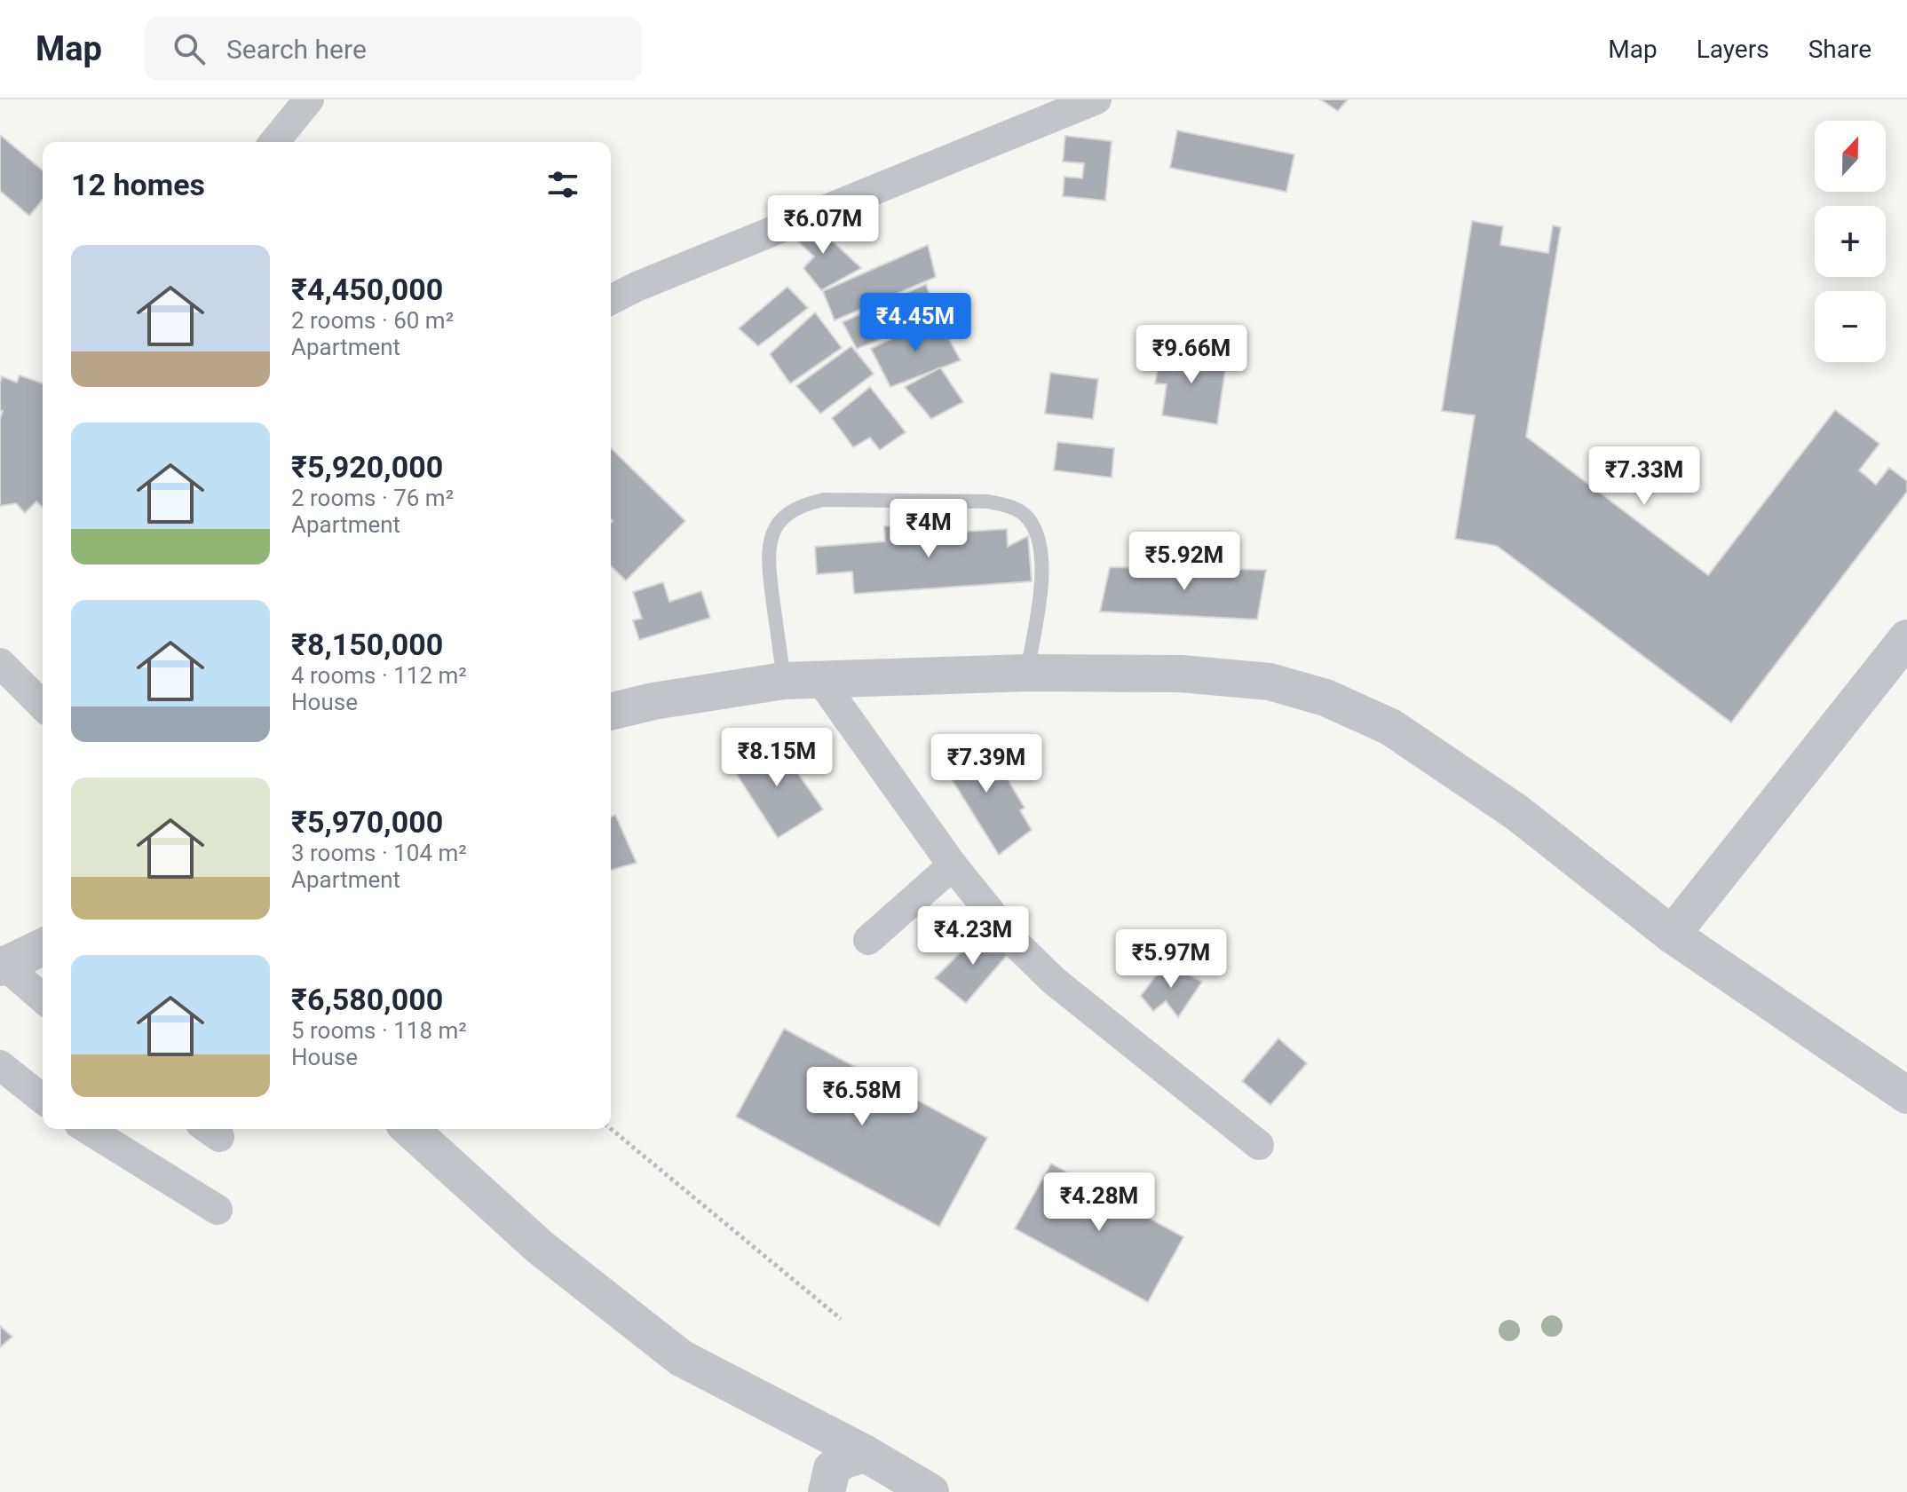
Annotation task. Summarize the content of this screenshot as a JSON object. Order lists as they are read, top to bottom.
{
  "north": "top",
  "page": {
    "header": "Map",
    "search": "Search here",
    "nav": ["Map", "Layers", "Share"],
    "map_buttons": ["+", "−"],
    "heading": "12 homes",
    "price": [
      "₹6.07M",
      "₹4.45M",
      "₹9.66M",
      "₹7.33M",
      "₹4M",
      "₹5.92M",
      "₹8.15M",
      "₹7.39M",
      "₹4.23M",
      "₹5.97M",
      "₹6.58M",
      "₹4.28M"
    ],
    "list": [
      {
        "name": "₹4,450,000",
        "note": "2 rooms · 60 m² · Apartment"
      },
      {
        "name": "₹5,920,000",
        "note": "2 rooms · 76 m² · Apartment"
      },
      {
        "name": "₹8,150,000",
        "note": "4 rooms · 112 m² · House"
      },
      {
        "name": "₹5,970,000",
        "note": "3 rooms · 104 m² · Apartment"
      },
      {
        "name": "₹6,580,000",
        "note": "5 rooms · 118 m² · House"
      }
    ]
  }
}
